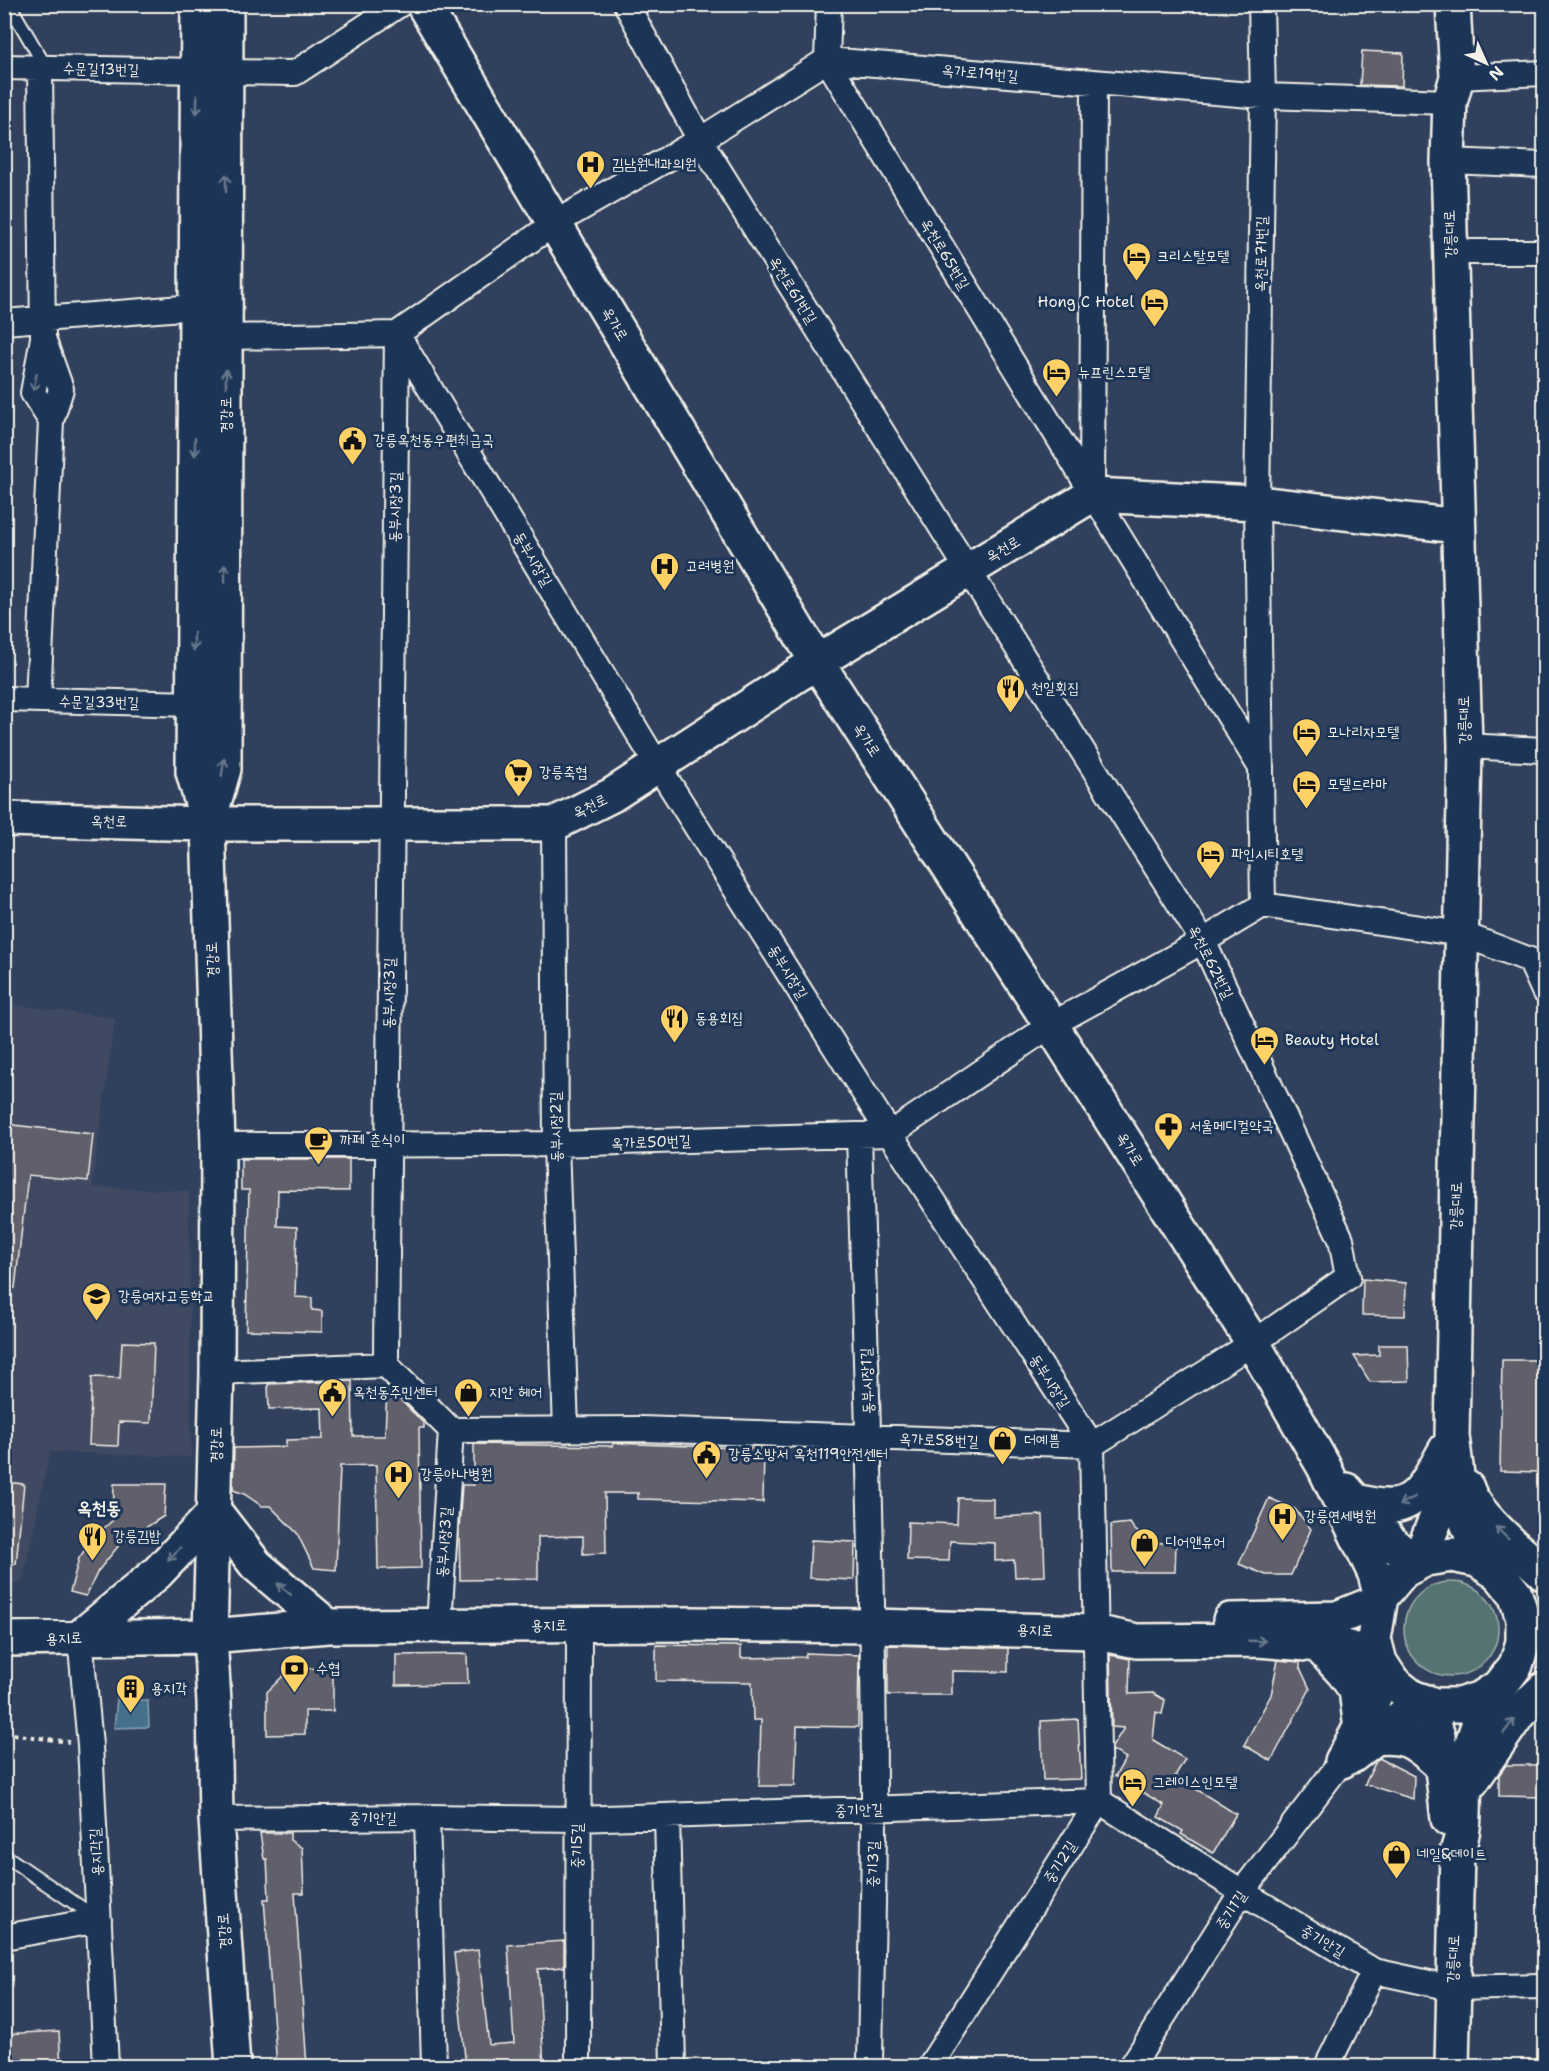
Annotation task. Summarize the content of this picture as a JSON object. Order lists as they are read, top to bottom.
{
  "streets": {
    "street": [
      "수문길13번길",
      "옥가로19번길",
      "강릉대로",
      "옥천로65번길",
      "옥천로71번길",
      "옥천로61번길",
      "옥가로",
      "경강로",
      "동부시장3길",
      "옥천로",
      "동부시장길",
      "수문길33번길",
      "옥천로62번길",
      "동부시장2길",
      "옥가로50번길",
      "동부시장1길",
      "옥가로58번길",
      "용지로",
      "중기안길",
      "중기5길",
      "용지각길",
      "중기2길",
      "중기3길",
      "중기1길"
    ]
  },
  "crossings": [
    ["수문길13번길", "경강로"],
    ["옥가로19번길", "강릉대로"],
    ["옥가로19번길", "옥천로65번길"],
    ["옥가로19번길", "옥천로71번길"],
    ["강릉대로", "중기안길"],
    ["옥천로65번길", "옥천로"],
    ["옥천로61번길", "옥천로"],
    ["옥천로61번길", "옥천로62번길"],
    ["옥가로", "옥천로"],
    ["옥가로", "옥천로62번길"],
    ["경강로", "옥천로"],
    ["경강로", "수문길33번길"],
    ["경강로", "옥가로50번길"],
    ["경강로", "용지로"],
    ["경강로", "중기안길"],
    ["동부시장3길", "옥천로"],
    ["동부시장3길", "동부시장길"],
    ["동부시장3길", "옥가로50번길"],
    ["동부시장3길", "옥가로58번길"],
    ["동부시장3길", "용지로"],
    ["옥천로", "동부시장길"],
    ["옥천로", "옥천로62번길"],
    ["옥천로", "동부시장2길"],
    ["동부시장길", "옥가로50번길"],
    ["동부시장길", "옥가로58번길"],
    ["동부시장2길", "옥가로50번길"],
    ["동부시장2길", "옥가로58번길"],
    ["옥가로50번길", "동부시장1길"],
    ["동부시장1길", "옥가로58번길"],
    ["동부시장1길", "용지로"],
    ["동부시장1길", "중기3길"],
    ["용지로", "중기5길"],
    ["용지로", "용지각길"],
    ["용지로", "중기3길"],
    ["중기안길", "중기5길"],
    ["중기안길", "중기2길"],
    ["중기안길", "중기3길"],
    ["중기안길", "중기1길"]
  ],
  "districts": ["옥천동"],
  "places": {
    "hospital": [
      "김남원내과의원",
      "고려병원",
      "강릉아나병원",
      "강릉연세병원"
    ],
    "hotel": [
      "크리스탈모텔",
      "Hong C Hotel",
      "뉴프린스모텔",
      "모나리자모텔",
      "모텔드라마",
      "파인시티호텔",
      "Beauty Hotel",
      "그레이스인모텔"
    ],
    "public building": ["강릉옥천동우편취급국", "옥천동주민센터", "강릉소방서 옥천119안전센터"],
    "restaurant": ["천일횟집", "동용회집", "강릉김밥"],
    "supermarket": ["강릉축협"],
    "pharmacy": ["서울메디컬약국"],
    "cafe": ["까페 춘식이"],
    "school or university": ["강릉여자고등학교"],
    "shop": [
      "지안 헤어",
      "더예쁨",
      "디어앤유어",
      "네일&데이트"
    ],
    "bank": ["수협"],
    "building": ["용지각"]
  },
  "north": "bottom right"
}
